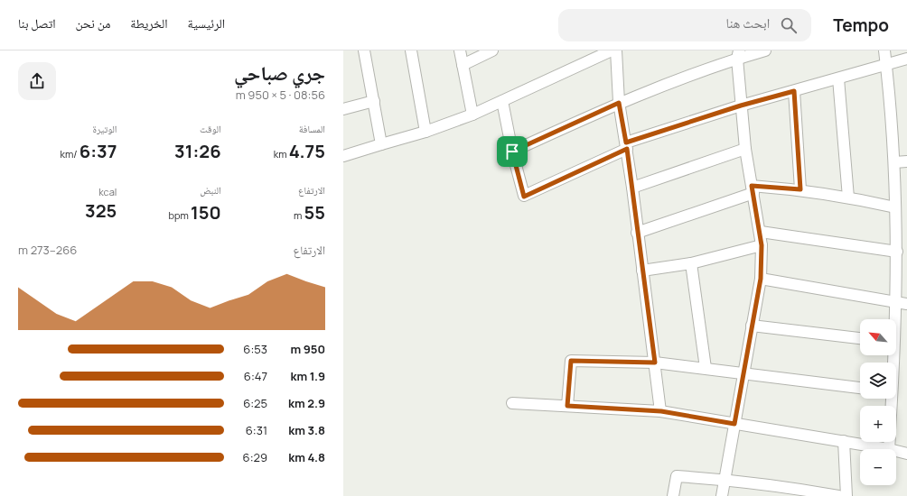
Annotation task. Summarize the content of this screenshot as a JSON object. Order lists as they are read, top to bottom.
{
  "north": "top left",
  "page": {
    "header": "Tempo",
    "search": "ابحث هنا",
    "nav": [
      "الرئيسية",
      "الخريطة",
      "من نحن",
      "اتصل بنا"
    ],
    "heading": ["جري صباحي", "08:56 · 5 × 950 m"],
    "stats": [
      ["المسافة", "4.75 km"],
      ["الوقت", "31:26"],
      ["الوتيرة", "6:37 /km"],
      ["الارتفاع", "55 m"],
      ["النبض", "150 bpm"],
      ["kcal", "325"]
    ],
    "chart": ["الارتفاع", "266–273 m"],
    "map_buttons": ["+", "−"],
    "list": [
      {
        "name": "950 m",
        "note": "6:53"
      },
      {
        "name": "1.9 km",
        "note": "6:47"
      },
      {
        "name": "2.9 km",
        "note": "6:25"
      },
      {
        "name": "3.8 km",
        "note": "6:31"
      },
      {
        "name": "4.8 km",
        "note": "6:29"
      }
    ]
  }
}
